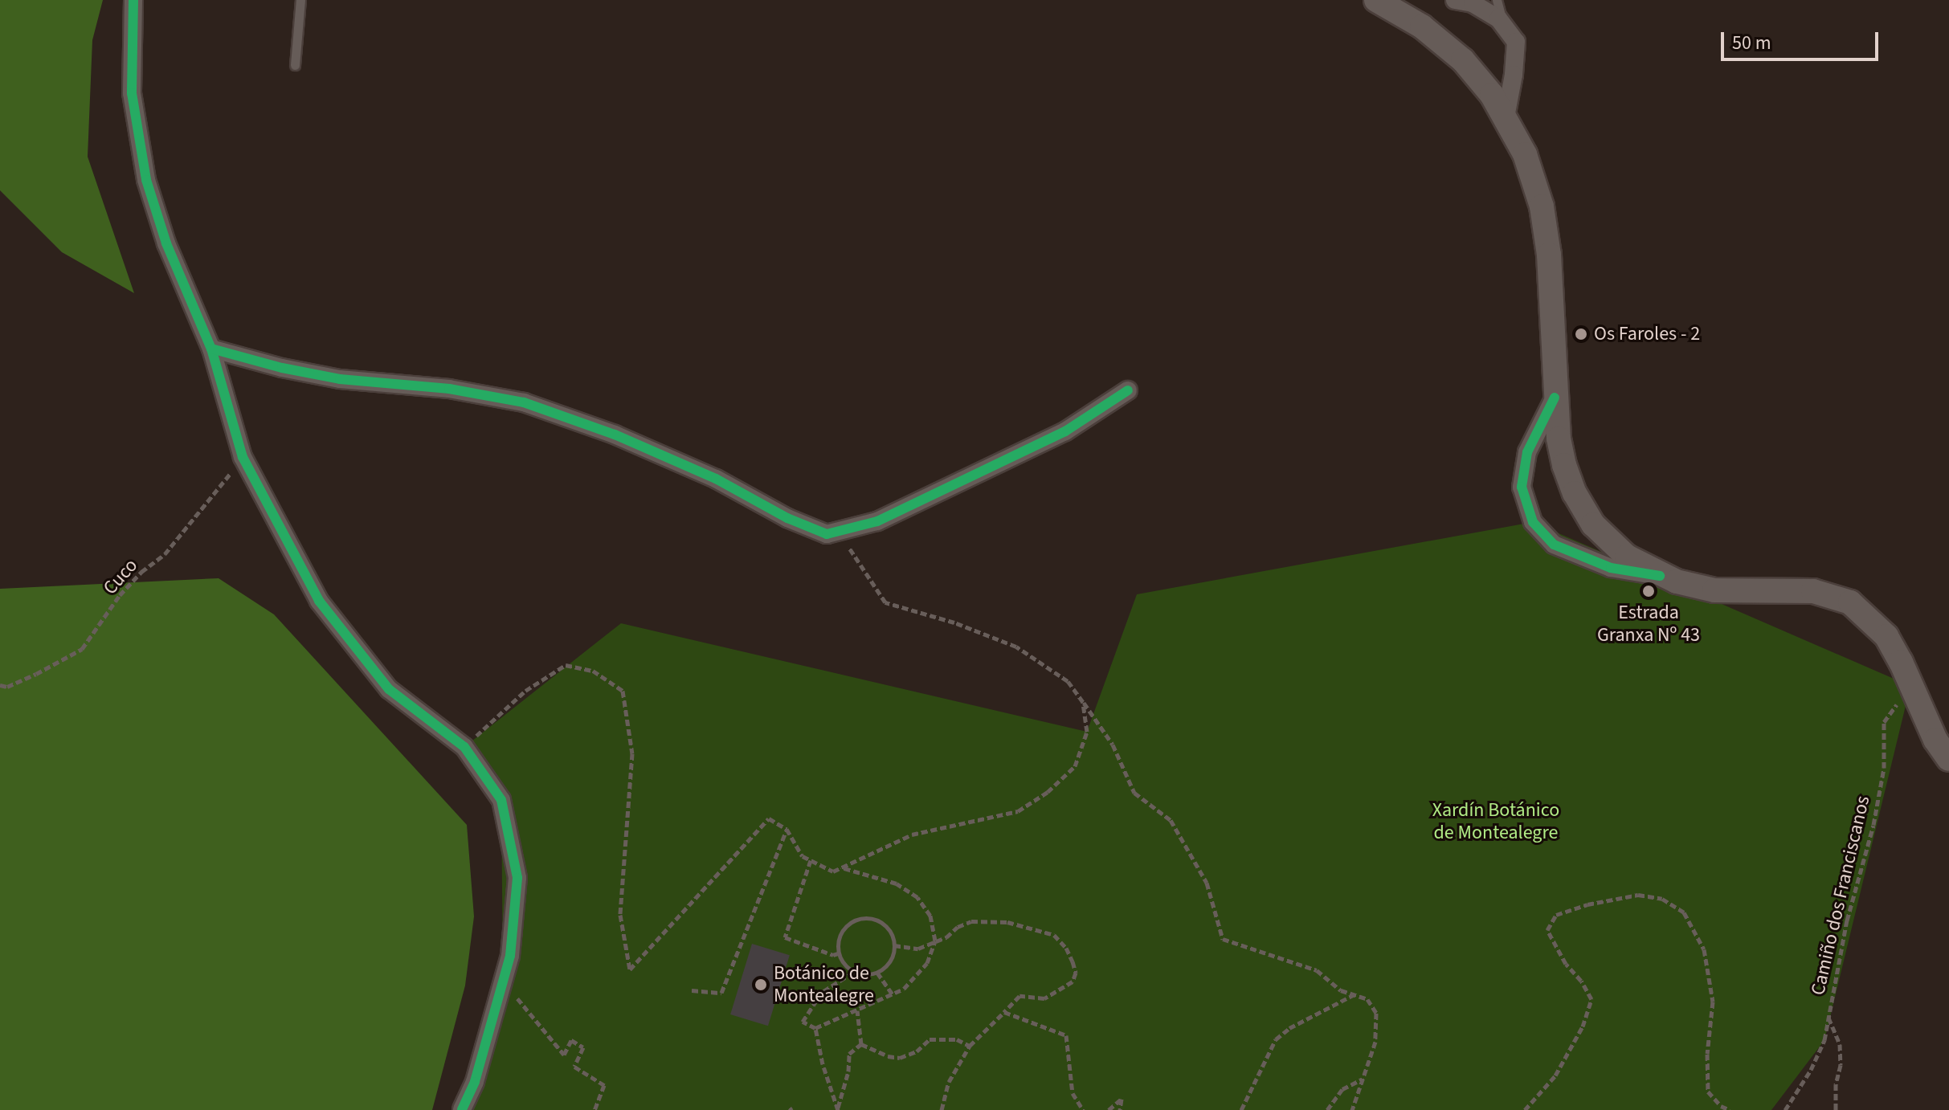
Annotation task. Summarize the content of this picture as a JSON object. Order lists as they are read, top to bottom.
{
  "streets": {
    "path": ["Cuco", "Camiño dos Franciscanos"]
  },
  "parks": ["Xardín Botánico de Montealegre"],
  "places": ["Os Faroles - 2", "Estrada Granxa Nº 43", "Botánico de Montealegre"],
  "scale_bar": "50 m"
}
